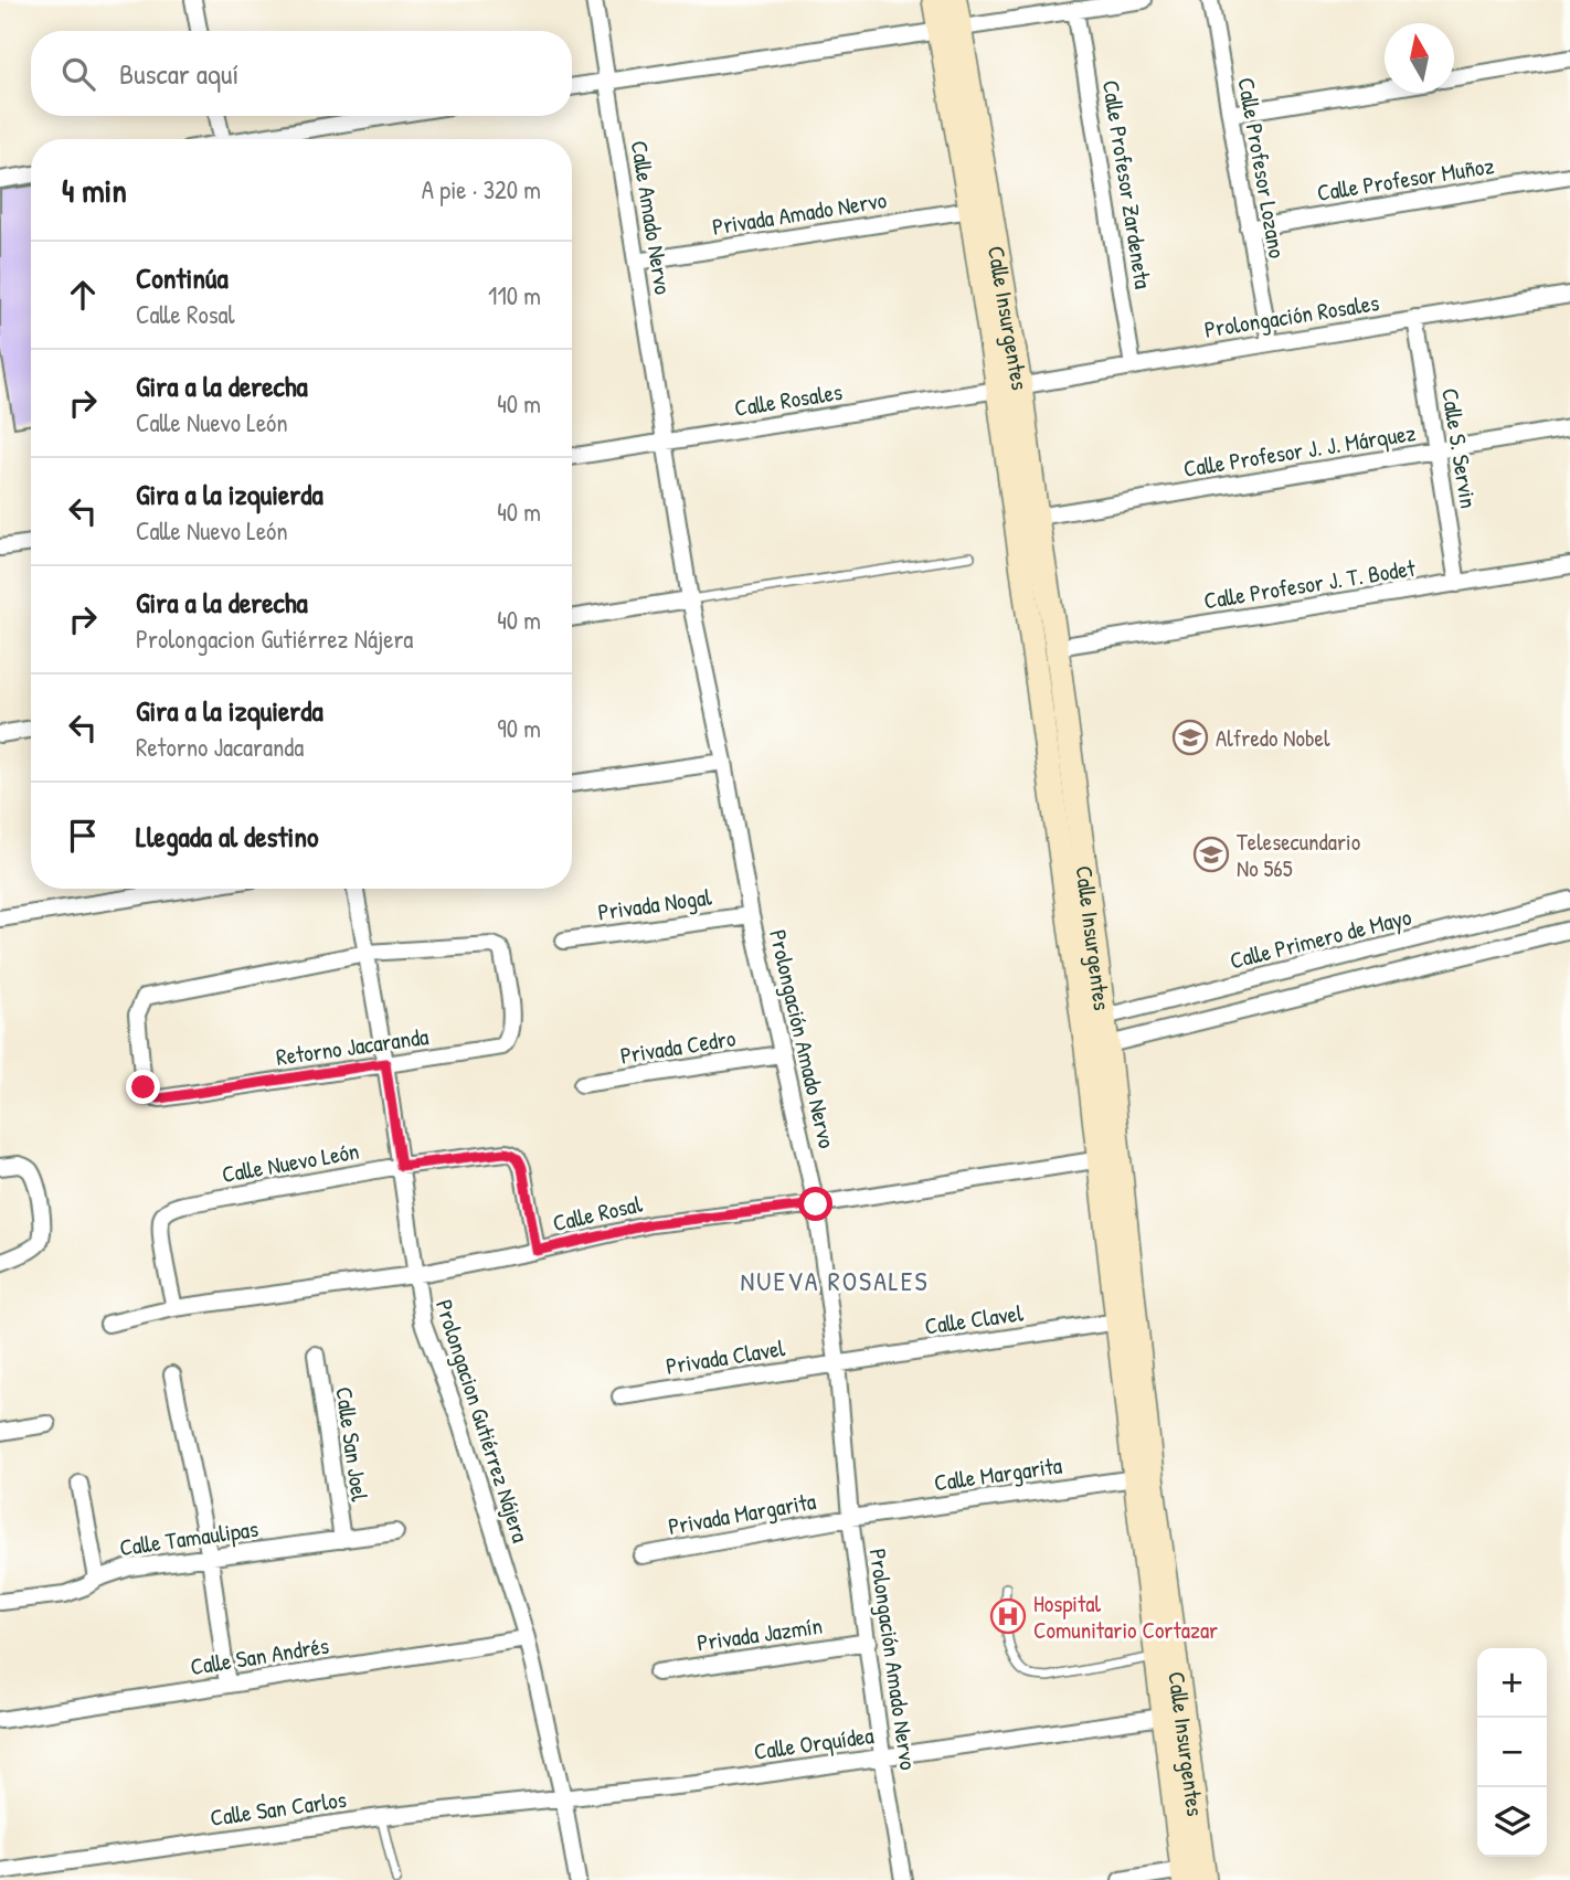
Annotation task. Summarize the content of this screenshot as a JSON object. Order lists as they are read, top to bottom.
{
  "streets": {
    "main road": ["Calle Insurgentes"],
    "street": [
      "Calle Profesor Lozano",
      "Calle Profesor Muñoz",
      "Calle Profesor Zardeneta",
      "Privada Amado Nervo",
      "Calle Amado Nervo",
      "Prolongación Rosales",
      "Calle Rosales",
      "Calle S. Servin",
      "Calle Profesor J. J. Márquez",
      "Calle Profesor J. T. Bodet",
      "Privada Nogal",
      "Calle Primero de Mayo",
      "Prolongación Amado Nervo",
      "Retorno Jacaranda",
      "Privada Cedro",
      "Calle Nuevo León",
      "Calle Rosal",
      "Calle Clavel",
      "Privada Clavel",
      "Prolongacion Gutiérrez Nájera",
      "Calle San Joel",
      "Calle Margarita",
      "Privada Margarita",
      "Calle Tamaulipas",
      "Privada Jazmín",
      "Calle San Andrés",
      "Calle Orquídea",
      "Calle San Carlos"
    ]
  },
  "crossings": [
    ["Calle Profesor Lozano", "Calle Profesor Muñoz"],
    ["Calle Profesor Lozano", "Prolongación Rosales"],
    ["Calle Profesor Zardeneta", "Prolongación Rosales"],
    ["Privada Amado Nervo", "Calle Amado Nervo"],
    ["Privada Amado Nervo", "Calle Insurgentes"],
    ["Calle Amado Nervo", "Calle Rosales"],
    ["Calle Amado Nervo", "Prolongación Amado Nervo"],
    ["Prolongación Rosales", "Calle Insurgentes"],
    ["Prolongación Rosales", "Calle Rosales"],
    ["Prolongación Rosales", "Calle S. Servin"],
    ["Calle Insurgentes", "Calle Rosales"],
    ["Calle Insurgentes", "Calle Profesor J. J. Márquez"],
    ["Calle Insurgentes", "Calle Profesor J. T. Bodet"],
    ["Calle Insurgentes", "Calle Primero de Mayo"],
    ["Calle Insurgentes", "Calle Rosal"],
    ["Calle Insurgentes", "Calle Clavel"],
    ["Calle Insurgentes", "Calle Margarita"],
    ["Calle Insurgentes", "Calle Orquídea"],
    ["Calle Rosales", "Prolongación Amado Nervo"],
    ["Calle S. Servin", "Calle Profesor J. J. Márquez"],
    ["Calle S. Servin", "Calle Profesor J. T. Bodet"],
    ["Privada Nogal", "Prolongación Amado Nervo"],
    ["Prolongación Amado Nervo", "Privada Cedro"],
    ["Prolongación Amado Nervo", "Calle Rosal"],
    ["Prolongación Amado Nervo", "Calle Clavel"],
    ["Prolongación Amado Nervo", "Privada Clavel"],
    ["Prolongación Amado Nervo", "Calle Margarita"],
    ["Prolongación Amado Nervo", "Privada Margarita"],
    ["Prolongación Amado Nervo", "Privada Jazmín"],
    ["Prolongación Amado Nervo", "Calle Orquídea"],
    ["Retorno Jacaranda", "Prolongacion Gutiérrez Nájera"],
    ["Calle Nuevo León", "Calle Rosal"],
    ["Calle Nuevo León", "Prolongacion Gutiérrez Nájera"],
    ["Calle Rosal", "Prolongacion Gutiérrez Nájera"],
    ["Calle Clavel", "Privada Clavel"],
    ["Prolongacion Gutiérrez Nájera", "Calle San Andrés"],
    ["Prolongacion Gutiérrez Nájera", "Calle Orquídea"],
    ["Prolongacion Gutiérrez Nájera", "Calle San Carlos"],
    ["Calle San Joel", "Calle Tamaulipas"],
    ["Calle Margarita", "Privada Margarita"],
    ["Calle Orquídea", "Calle San Carlos"]
  ],
  "districts": ["NUEVA ROSALES"],
  "places": {
    "school or university": ["Alfredo Nobel", "Telesecundario No 565"],
    "hospital": ["Hospital Comunitario Cortazar"]
  },
  "north": "top",
  "page": {
    "search": "Buscar aquí",
    "heading": ["4 min", "A pie · 320 m"],
    "list": [
      ["Continúa", "Calle Rosal", "110 m"],
      ["Gira a la derecha", "Calle Nuevo León", "40 m"],
      ["Gira a la izquierda", "Calle Nuevo León", "40 m"],
      ["Gira a la derecha", "Prolongacion Gutiérrez Nájera", "40 m"],
      ["Gira a la izquierda", "Retorno Jacaranda", "90 m"],
      "Llegada al destino"
    ],
    "map_buttons": ["+", "−"]
  }
}
